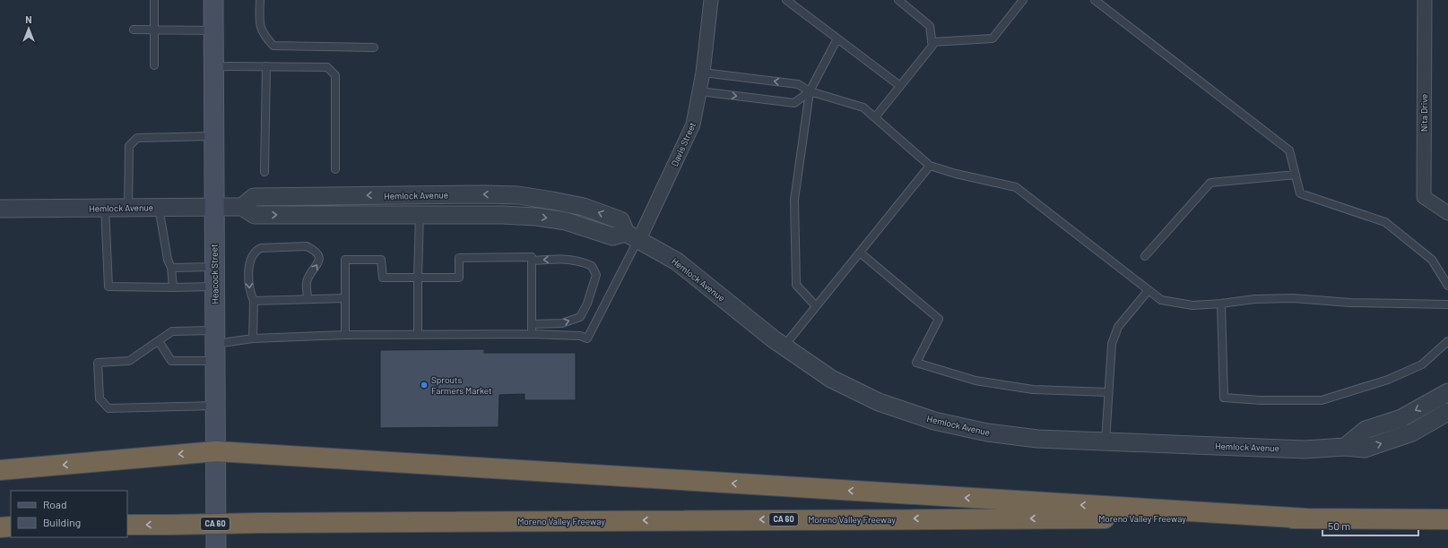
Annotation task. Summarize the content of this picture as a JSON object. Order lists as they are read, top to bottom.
{
  "streets": {
    "highway": ["Moreno Valley Freeway", "CA 60"],
    "main road": ["Heacock Street"],
    "street": ["Nita Drive", "Davis Street", "Hemlock Avenue"]
  },
  "crossings": [
    ["Davis Street", "Hemlock Avenue"],
    ["Hemlock Avenue", "Heacock Street"]
  ],
  "places": ["Sprouts Farmers Market"],
  "legend": ["Road", "Building"],
  "scale_bar": "50 m",
  "north": "top"
}
